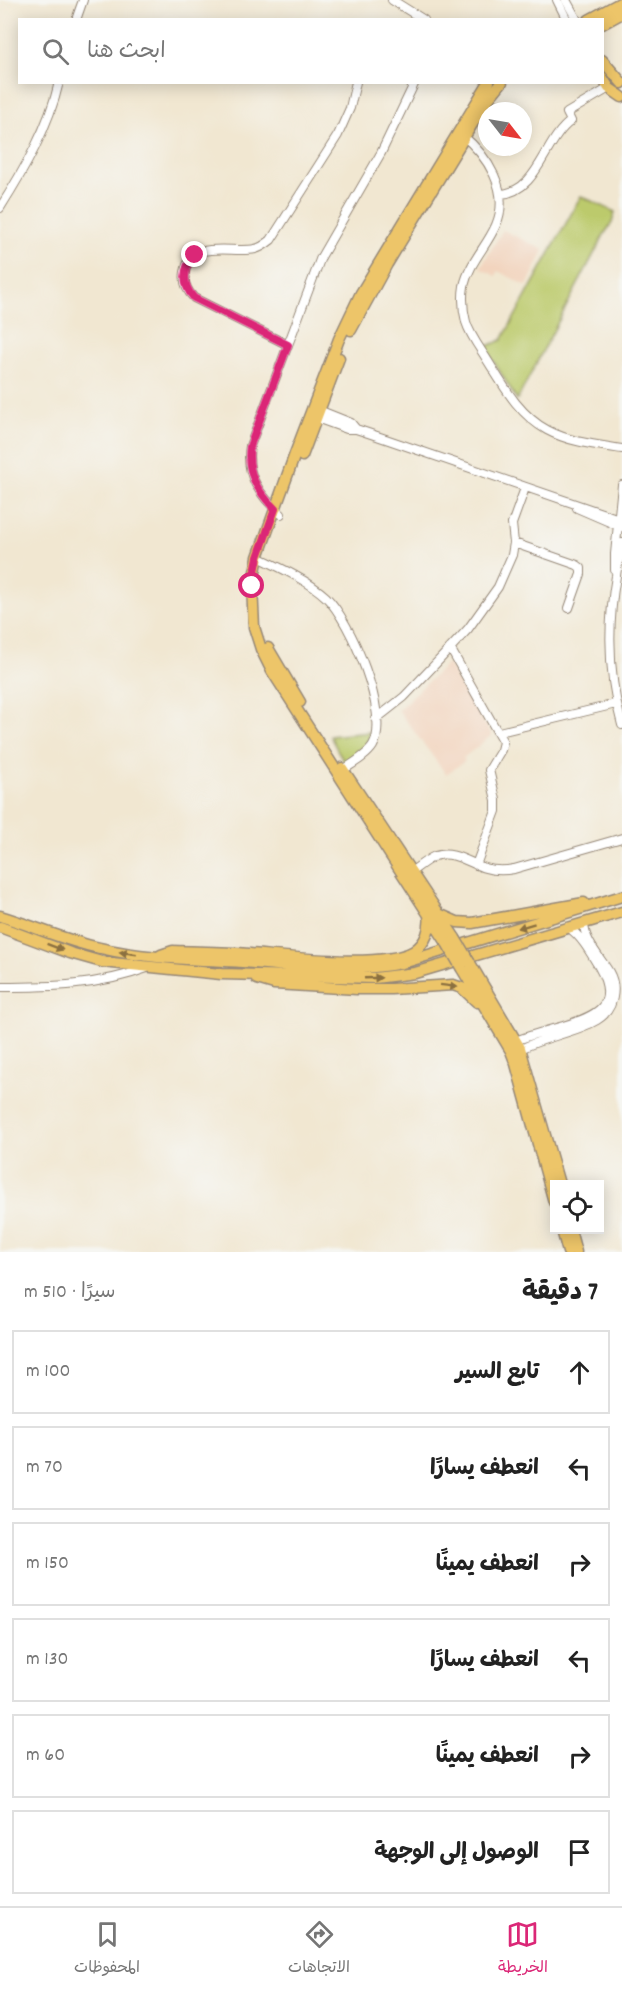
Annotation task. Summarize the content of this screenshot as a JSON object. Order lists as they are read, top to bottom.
{
  "north": "bottom right",
  "page": {
    "search": "ابحث هنا",
    "heading": ["7 دقيقة", "سيرًا · 510 m"],
    "list": [
      ["تابع السير", "100 m"],
      ["انعطف يسارًا", "70 m"],
      ["انعطف يمينًا", "150 m"],
      ["انعطف يسارًا", "130 m"],
      ["انعطف يمينًا", "60 m"],
      "الوصول إلى الوجهة"
    ],
    "nav": ["الخريطة", "الاتجاهات", "المحفوظات"]
  }
}
